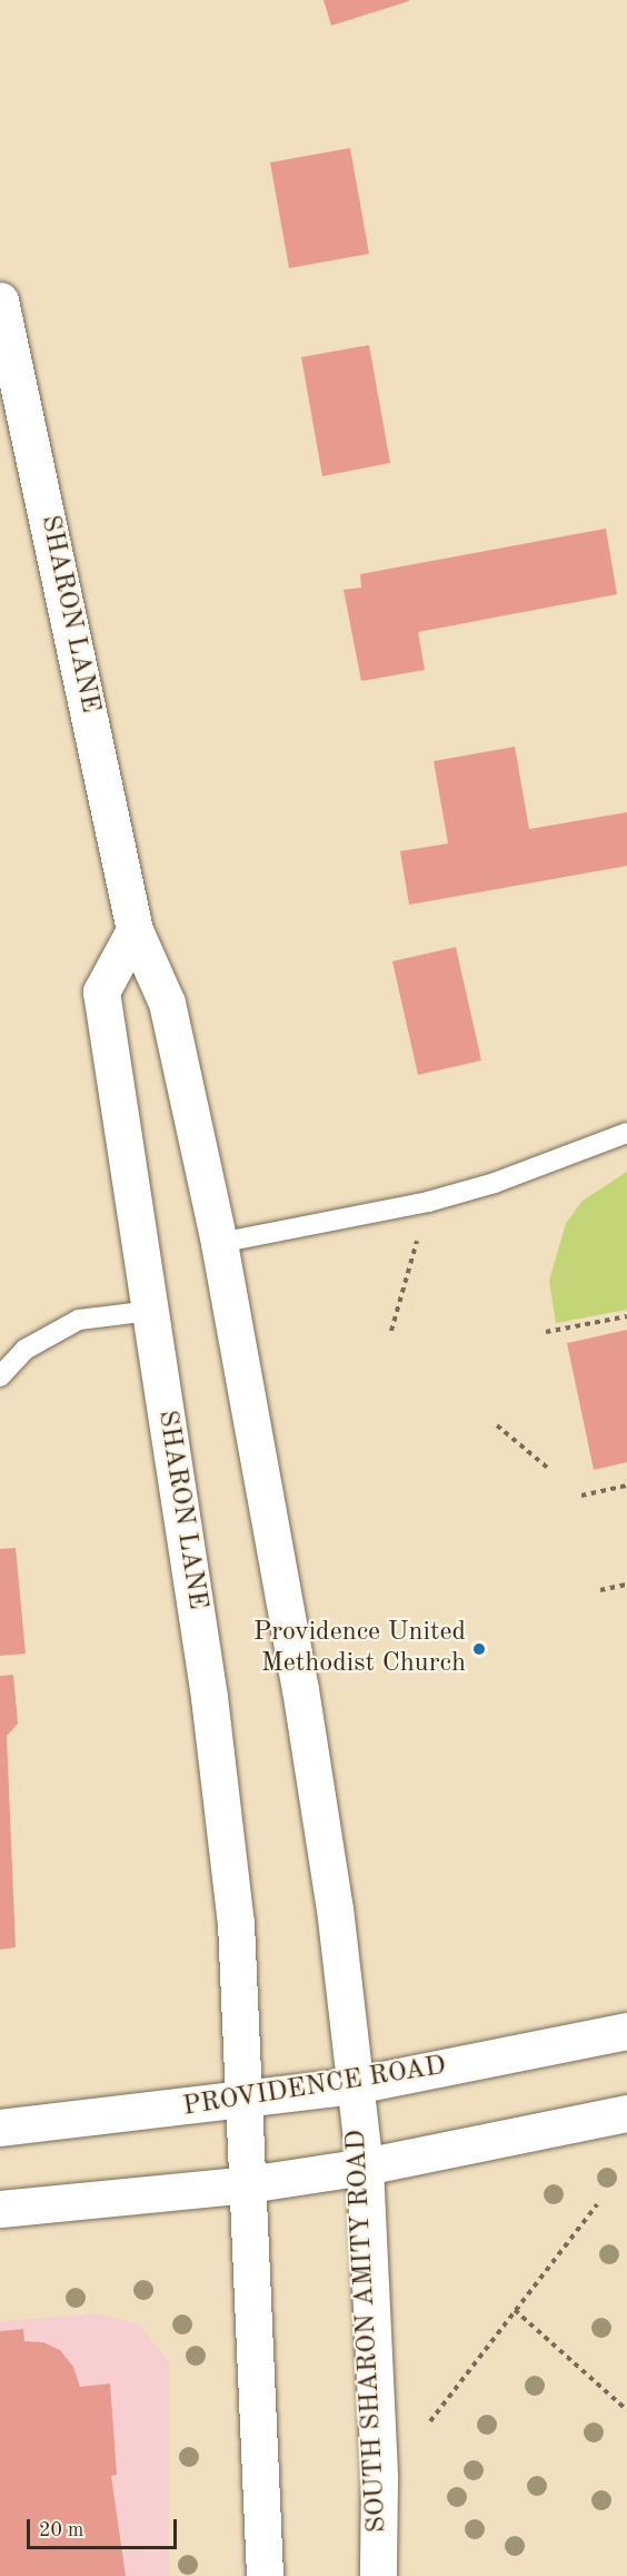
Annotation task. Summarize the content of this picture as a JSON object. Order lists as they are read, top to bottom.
{
  "streets": {
    "main road": ["SHARON LANE", "PROVIDENCE ROAD", "SOUTH SHARON AMITY ROAD"]
  },
  "crossings": [
    ["SHARON LANE", "PROVIDENCE ROAD"],
    ["SHARON LANE", "SOUTH SHARON AMITY ROAD"],
    ["PROVIDENCE ROAD", "SOUTH SHARON AMITY ROAD"]
  ],
  "places": ["Providence United Methodist Church"],
  "scale_bar": "20 m"
}
